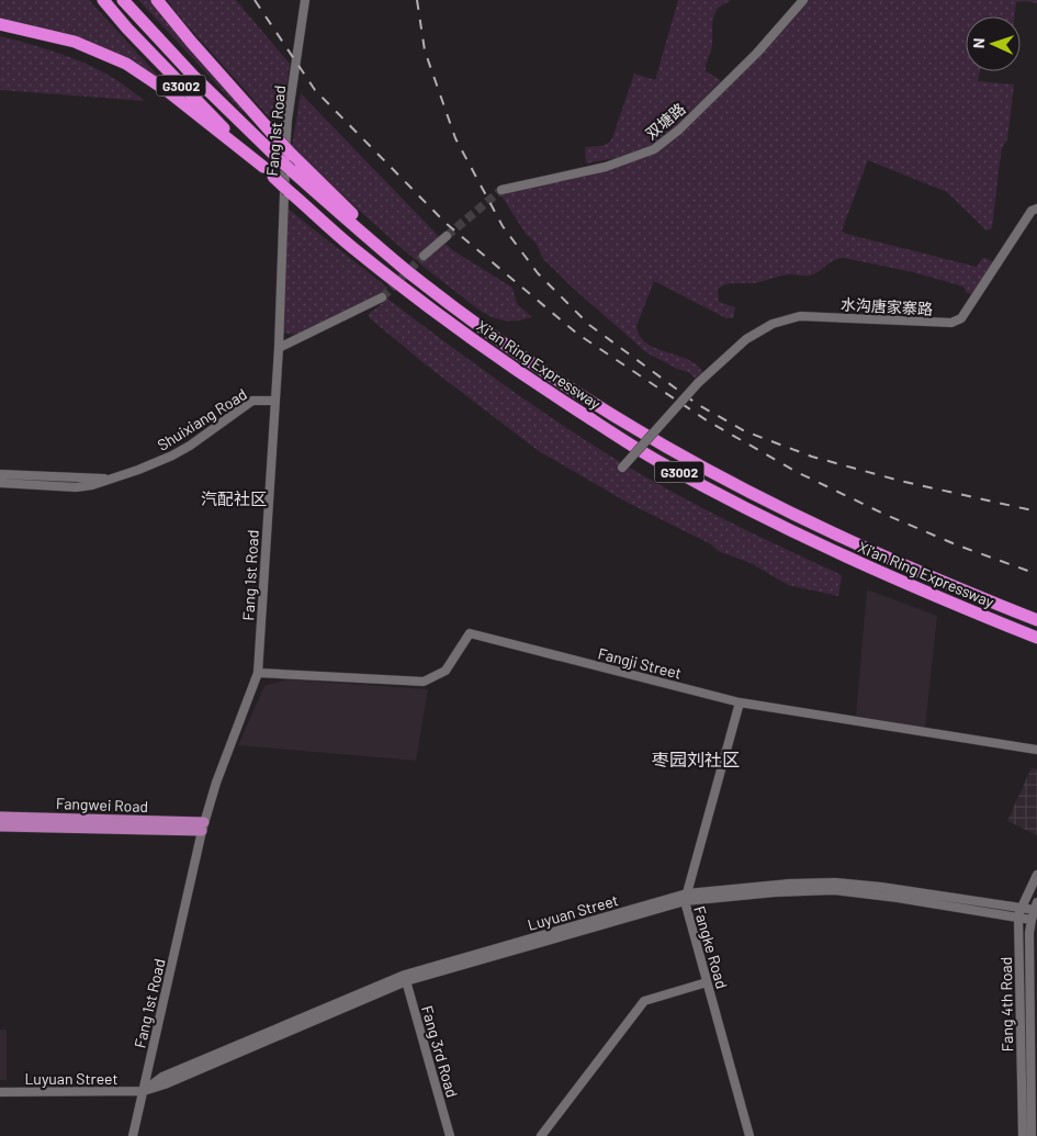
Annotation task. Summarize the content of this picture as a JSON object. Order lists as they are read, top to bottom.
{
  "streets": {
    "highway": ["G3002", "Xi'an Ring Expressway"],
    "main road": ["Fangwei Road"],
    "street": [
      "双塘路",
      "Fang 1st Road",
      "水沟唐家寨路",
      "Shuixiang Road",
      "Fangji Street",
      "Luyuan Street",
      "Fangke Road",
      "Fang 4th Road",
      "Fang 3rd Road"
    ]
  },
  "crossings": [
    ["Fang 1st Road", "Shuixiang Road"],
    ["Fang 1st Road", "Fangji Street"],
    ["Fang 1st Road", "Fangwei Road"],
    ["Fang 1st Road", "Luyuan Street"],
    ["Fangji Street", "Fangke Road"],
    ["Luyuan Street", "Fangke Road"],
    ["Luyuan Street", "Fang 4th Road"],
    ["Luyuan Street", "Fang 3rd Road"]
  ],
  "districts": ["汽配社区", "枣园刘社区"],
  "north": "left"
}
